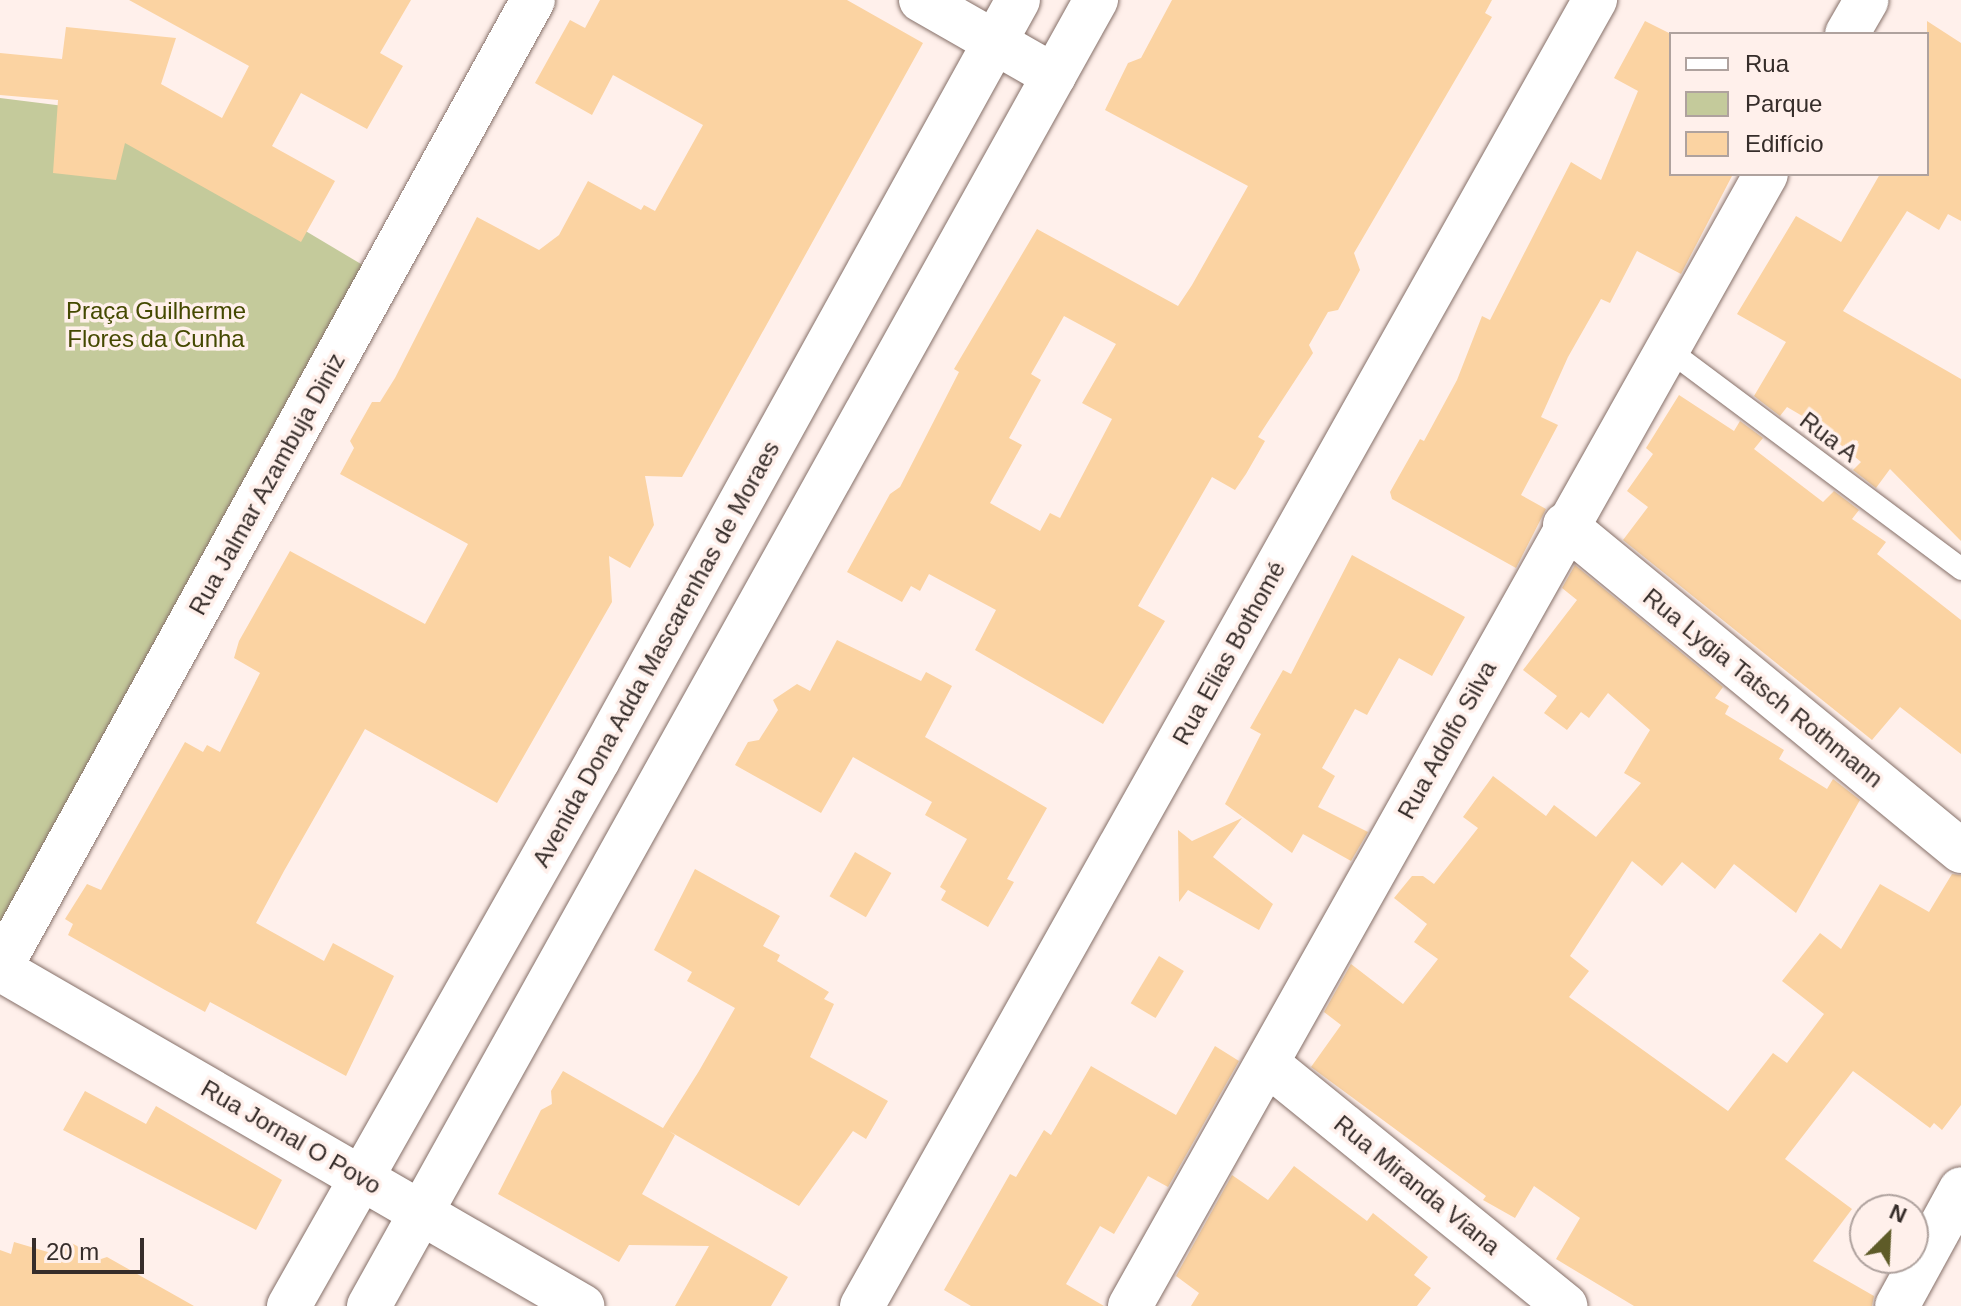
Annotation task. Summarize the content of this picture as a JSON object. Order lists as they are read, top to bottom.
{
  "streets": {
    "street": [
      "Rua Jalmar Azambuja Diniz",
      "Rua Elias Bothomé",
      "Avenida Dona Adda Mascarenhas de Moraes",
      "Rua Lygia Tatsch Rothmann",
      "Rua Adolfo Silva",
      "Rua Jornal O Povo",
      "Rua Miranda Viana"
    ],
    "lane": ["Rua A"]
  },
  "crossings": [
    ["Rua A", "Rua Adolfo Silva"],
    ["Rua Jalmar Azambuja Diniz", "Rua Jornal O Povo"],
    ["Avenida Dona Adda Mascarenhas de Moraes", "Rua Jornal O Povo"],
    ["Rua Lygia Tatsch Rothmann", "Rua Adolfo Silva"],
    ["Rua Adolfo Silva", "Rua Miranda Viana"]
  ],
  "parks": ["Praça Guilherme Flores da Cunha"],
  "legend": ["Rua", "Parque", "Edifício"],
  "scale_bar": "20 m",
  "north": "top right"
}
